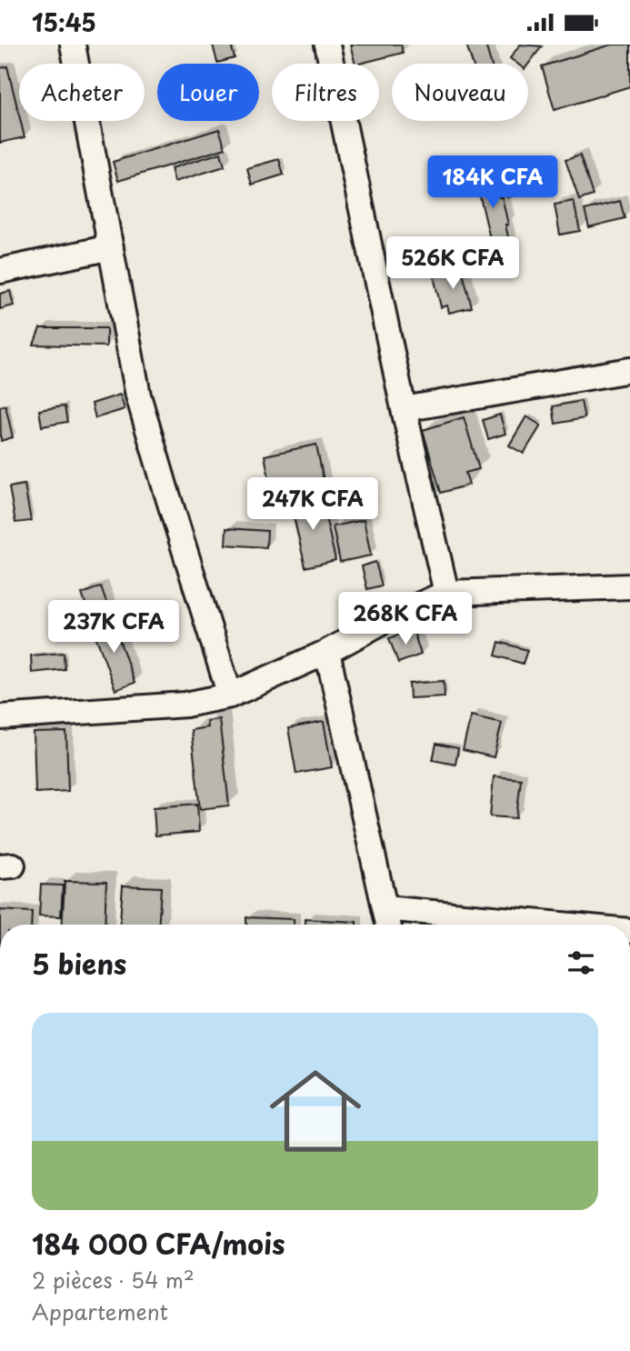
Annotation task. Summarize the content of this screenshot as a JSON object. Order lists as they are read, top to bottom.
{
  "page": {
    "status": "15:45",
    "chip": [
      "Acheter",
      "Louer",
      "Filtres",
      "Nouveau"
    ],
    "price": [
      "184K CFA",
      "526K CFA",
      "247K CFA",
      "268K CFA",
      "237K CFA"
    ],
    "heading": "5 biens",
    "list": [
      {
        "name": "184 000 CFA/mois",
        "note": "2 pièces · 54 m² · Appartement"
      }
    ]
  }
}
